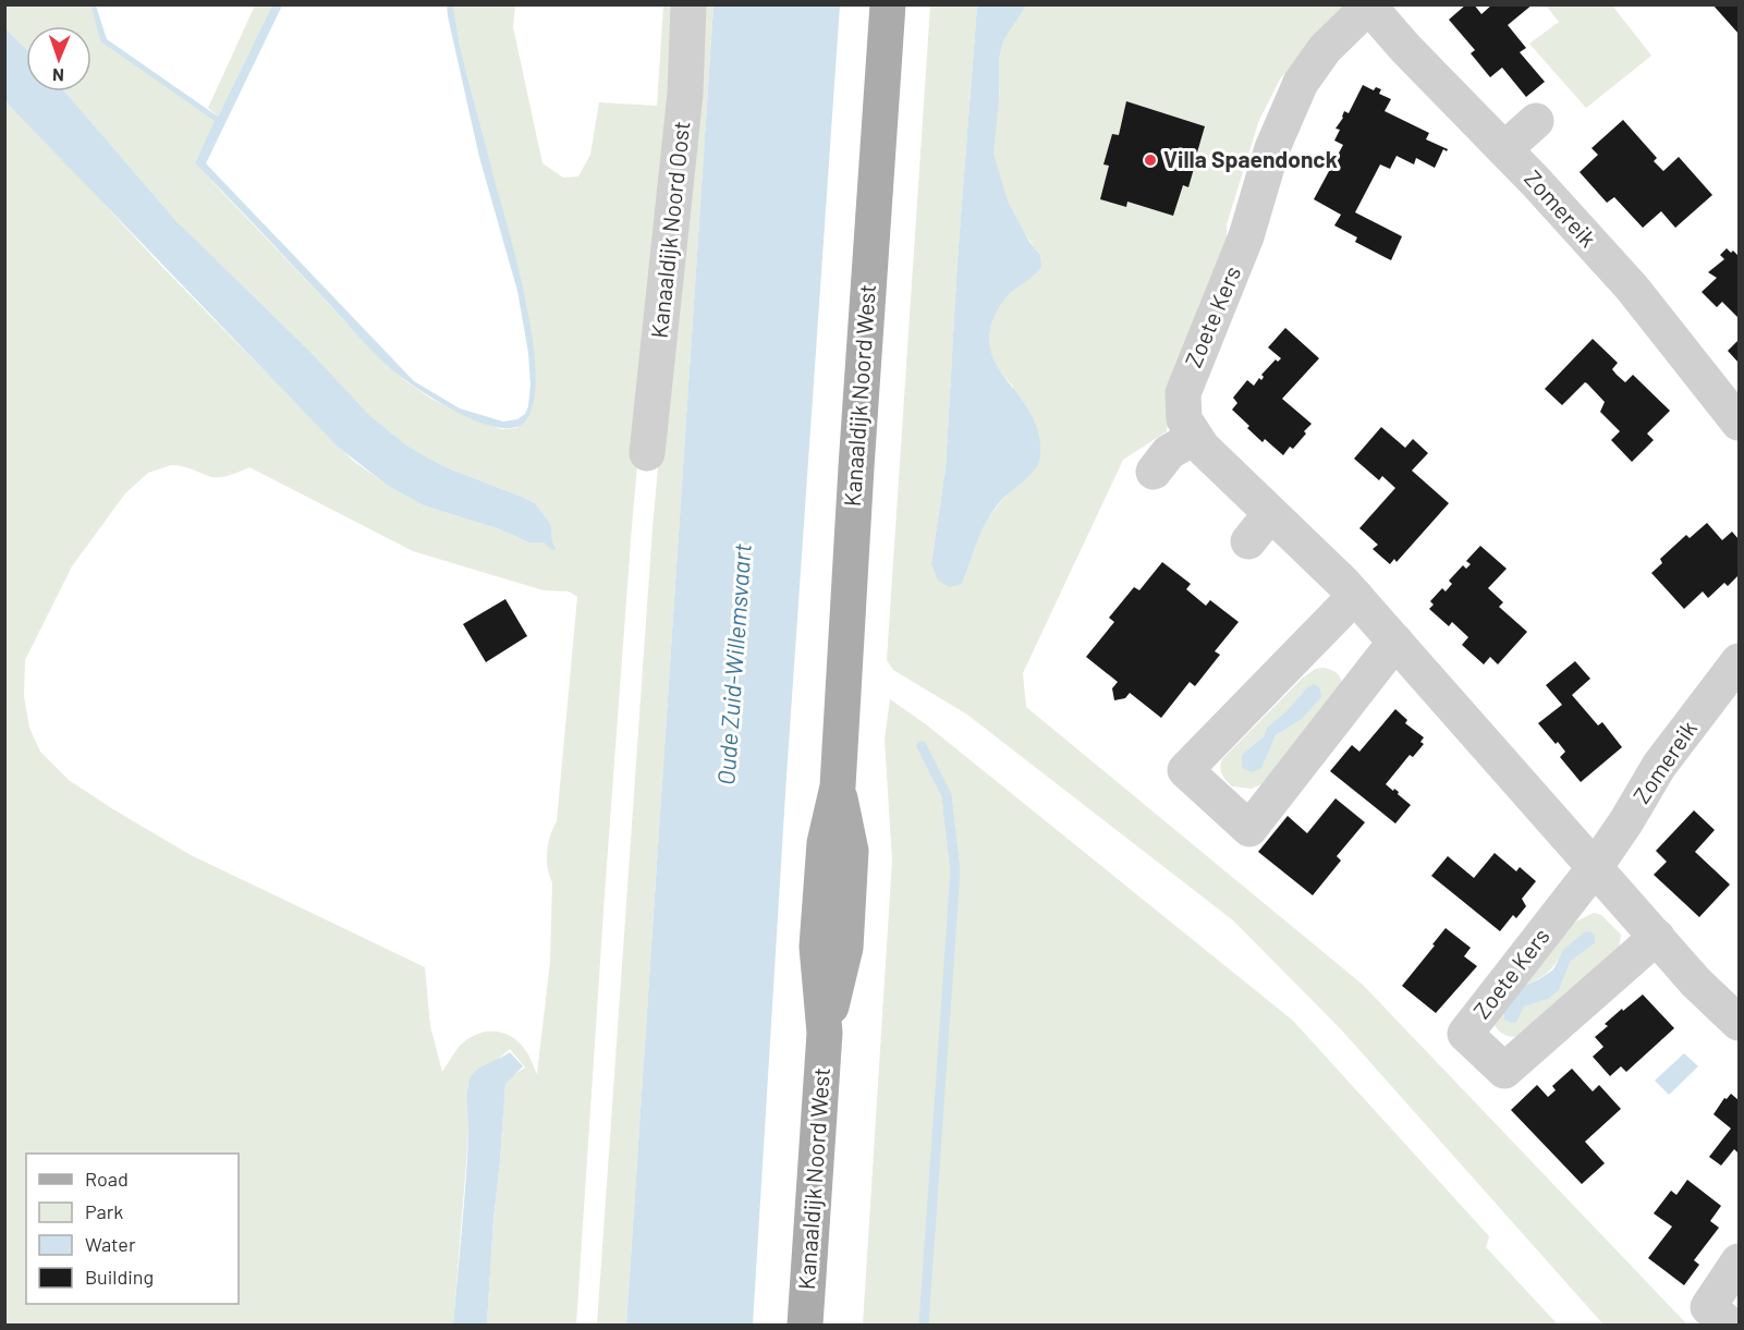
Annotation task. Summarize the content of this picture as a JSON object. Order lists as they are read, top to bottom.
{
  "streets": {
    "main road": ["Kanaaldijk Noord West"],
    "street": ["Zomereik", "Kanaaldijk Noord Oost", "Zoete Kers"]
  },
  "crossings": [
    ["Zomereik", "Zoete Kers"]
  ],
  "water": ["Oude Zuid-Willemsvaart"],
  "places": ["Villa Spaendonck"],
  "legend": [
    "Road",
    "Park",
    "Water",
    "Building"
  ],
  "north": "bottom"
}
